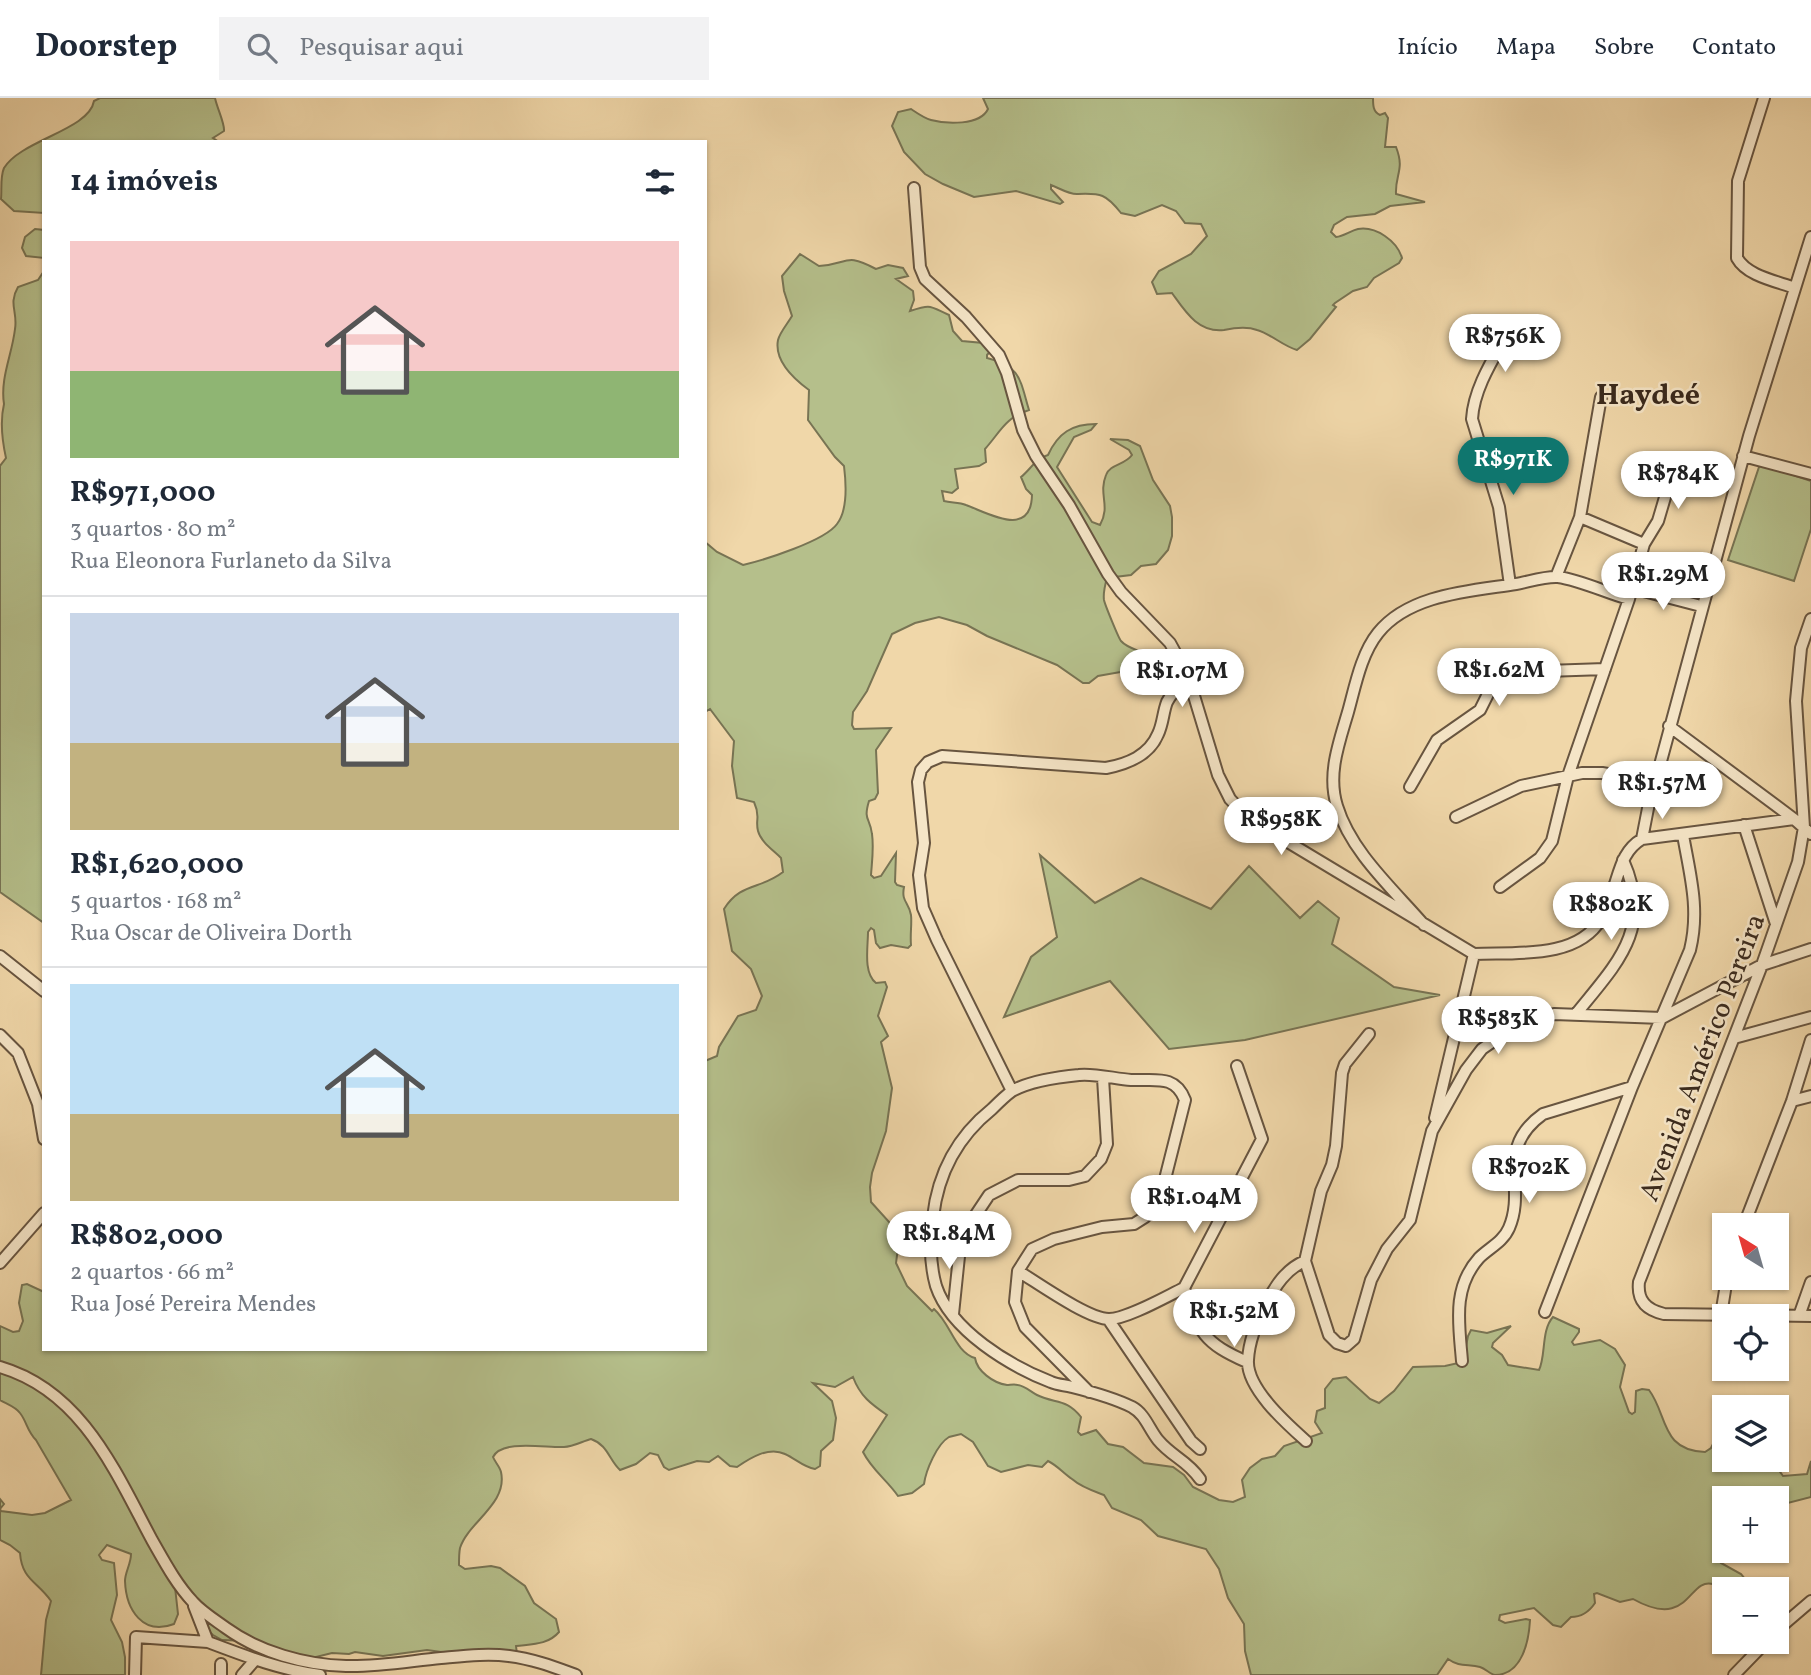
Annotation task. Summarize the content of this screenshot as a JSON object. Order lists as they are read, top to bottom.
{
  "streets": {
    "street": ["Avenida Américo Pereira"]
  },
  "districts": ["Haydeé"],
  "north": "top left",
  "page": {
    "header": "Doorstep",
    "search": "Pesquisar aqui",
    "nav": [
      "Início",
      "Mapa",
      "Sobre",
      "Contato"
    ],
    "heading": "14 imóveis",
    "list": [
      {
        "name": "R$971,000",
        "note": "3 quartos · 80 m² · Rua Eleonora Furlaneto da Silva"
      },
      {
        "name": "R$1,620,000",
        "note": "5 quartos · 168 m² · Rua Oscar de Oliveira Dorth"
      },
      {
        "name": "R$802,000",
        "note": "2 quartos · 66 m² · Rua José Pereira Mendes"
      }
    ],
    "price": [
      "R$756K",
      "R$971K",
      "R$784K",
      "R$1.29M",
      "R$1.62M",
      "R$1.07M",
      "R$1.57M",
      "R$958K",
      "R$802K",
      "R$583K",
      "R$702K",
      "R$1.04M",
      "R$1.84M",
      "R$1.52M"
    ],
    "map_buttons": ["+", "−"]
  }
}
